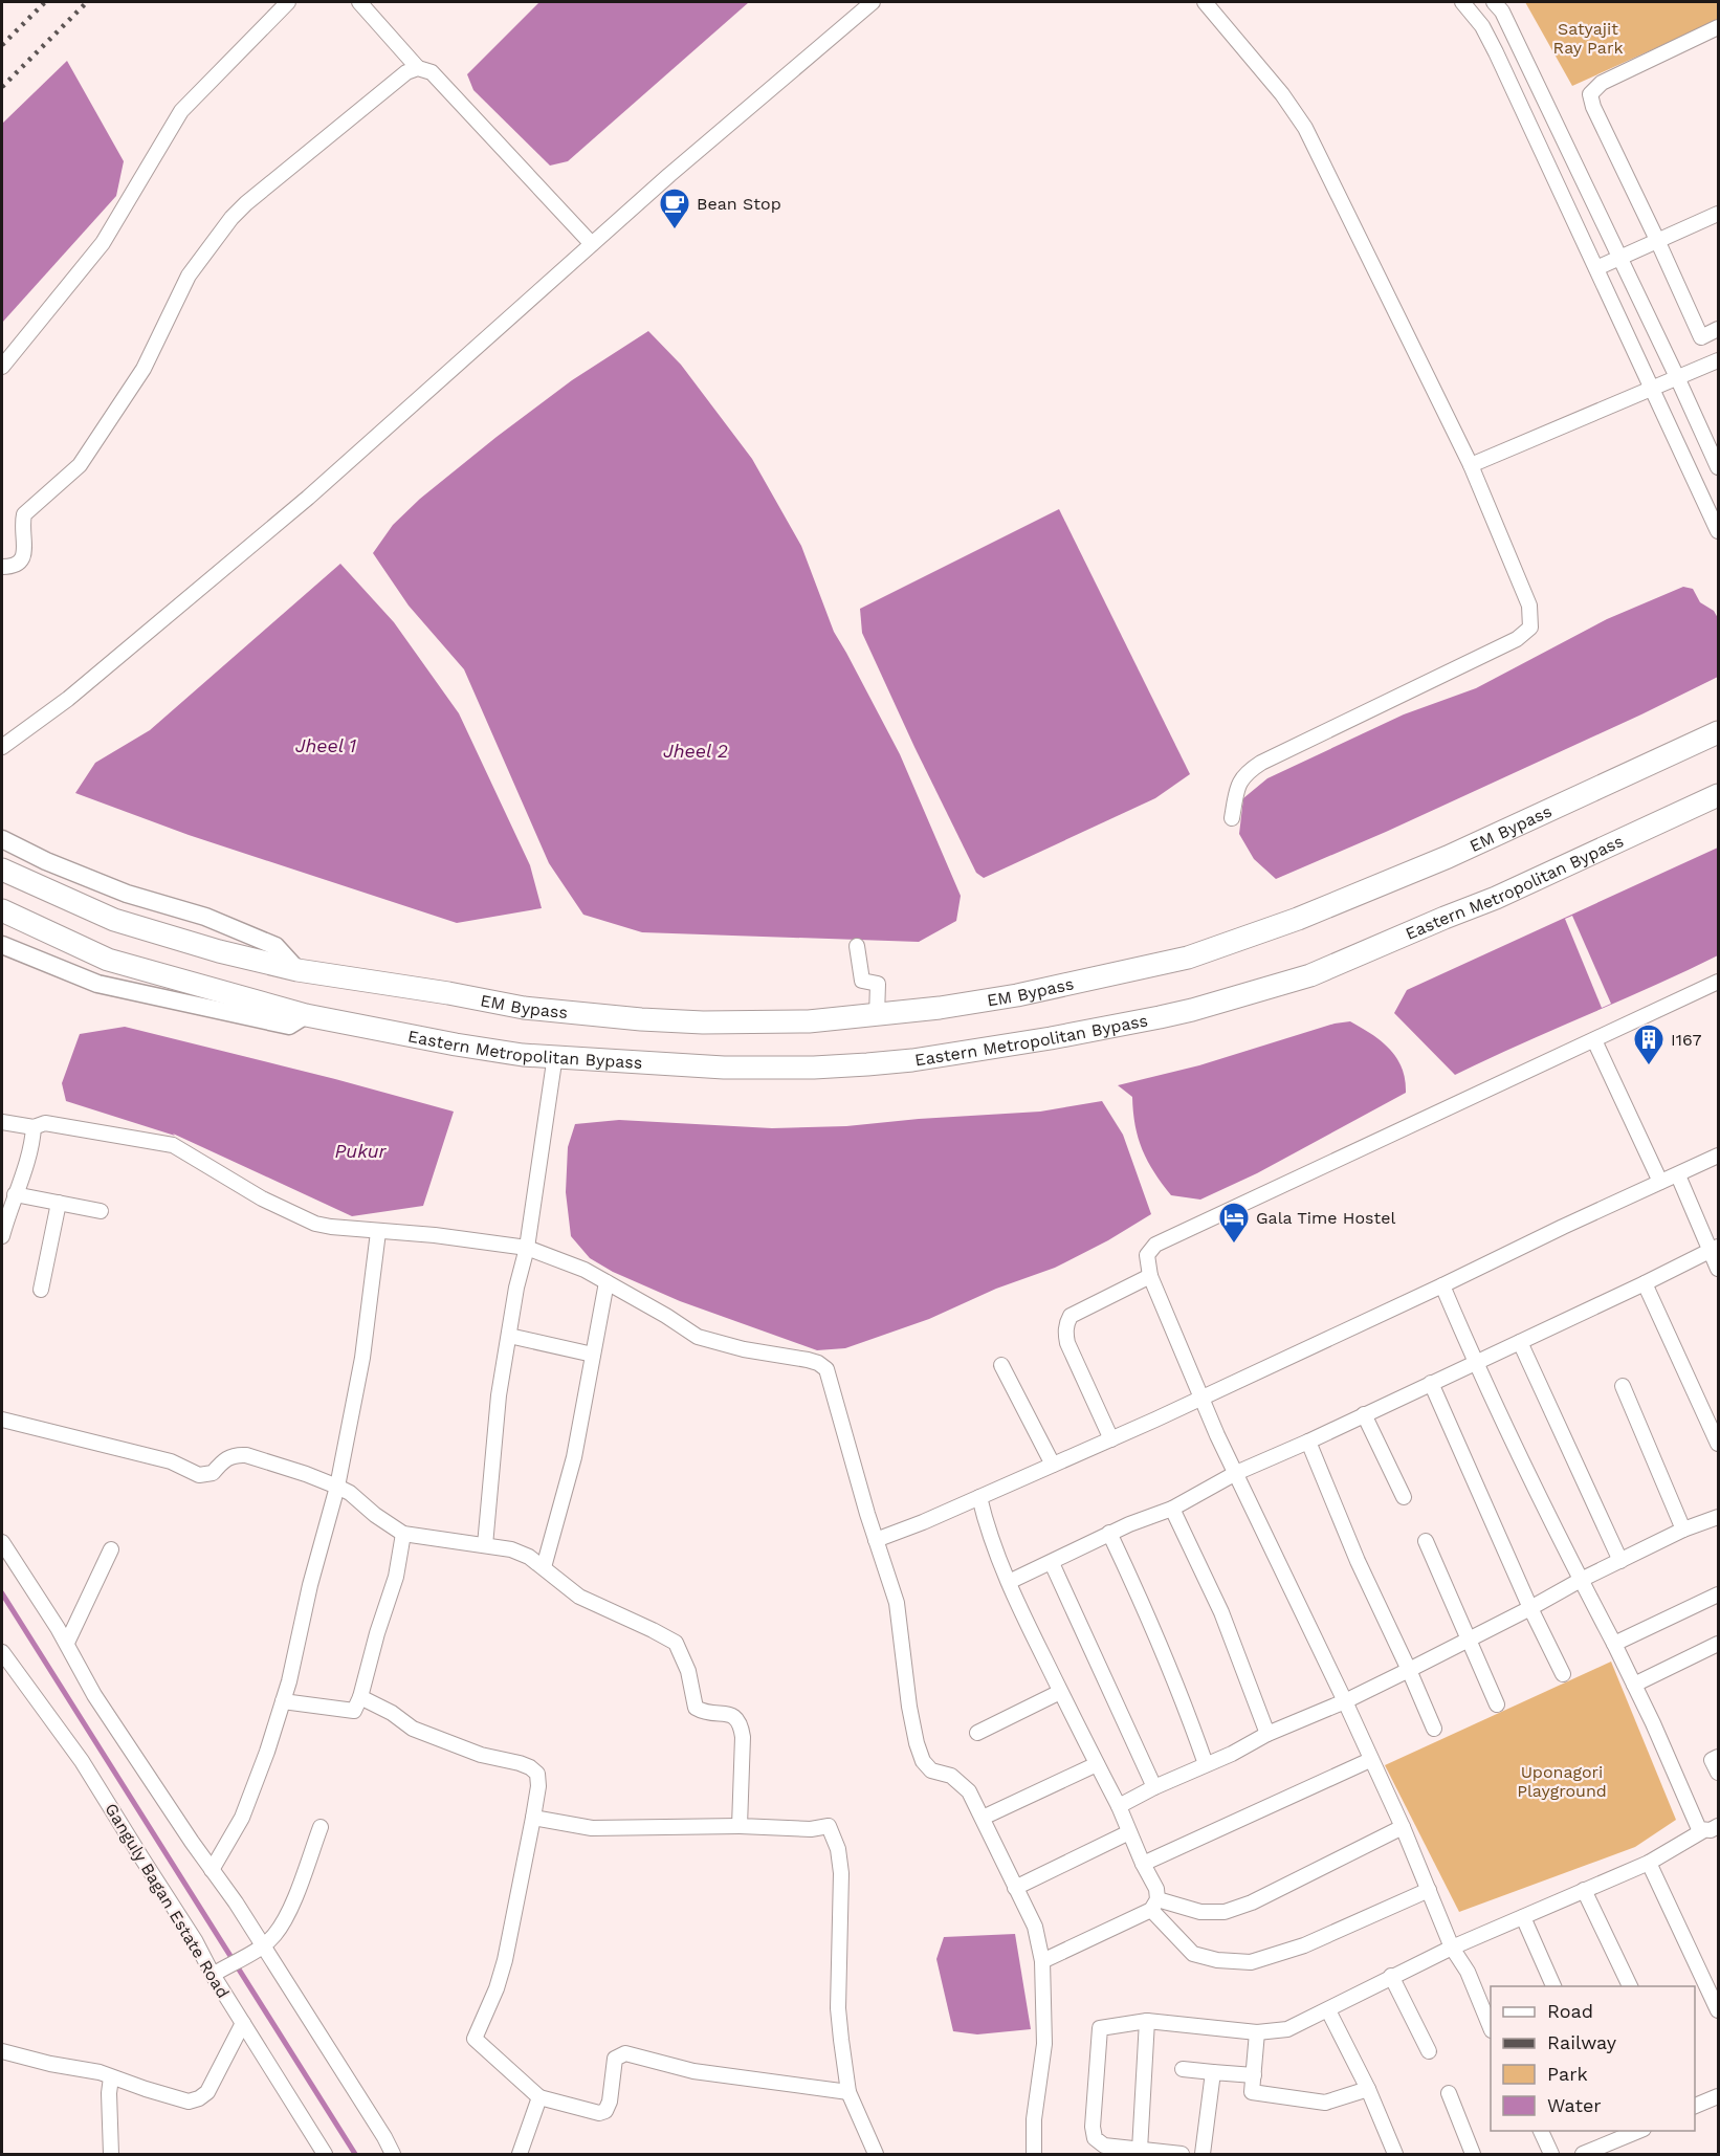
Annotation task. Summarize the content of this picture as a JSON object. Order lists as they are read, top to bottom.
{
  "streets": {
    "main road": ["EM Bypass", "Eastern Metropolitan Bypass"],
    "street": ["Ganguly Bagan Estate Road"]
  },
  "water": ["Jheel 1", "Jheel 2", "Pukur"],
  "parks": ["Satyajit Ray Park", "Uponagori Playground"],
  "places": {
    "cafe": ["Bean Stop"],
    "building": ["I167"],
    "hotel": ["Gala Time Hostel"]
  },
  "legend": [
    "Road",
    "Railway",
    "Park",
    "Water"
  ]
}
